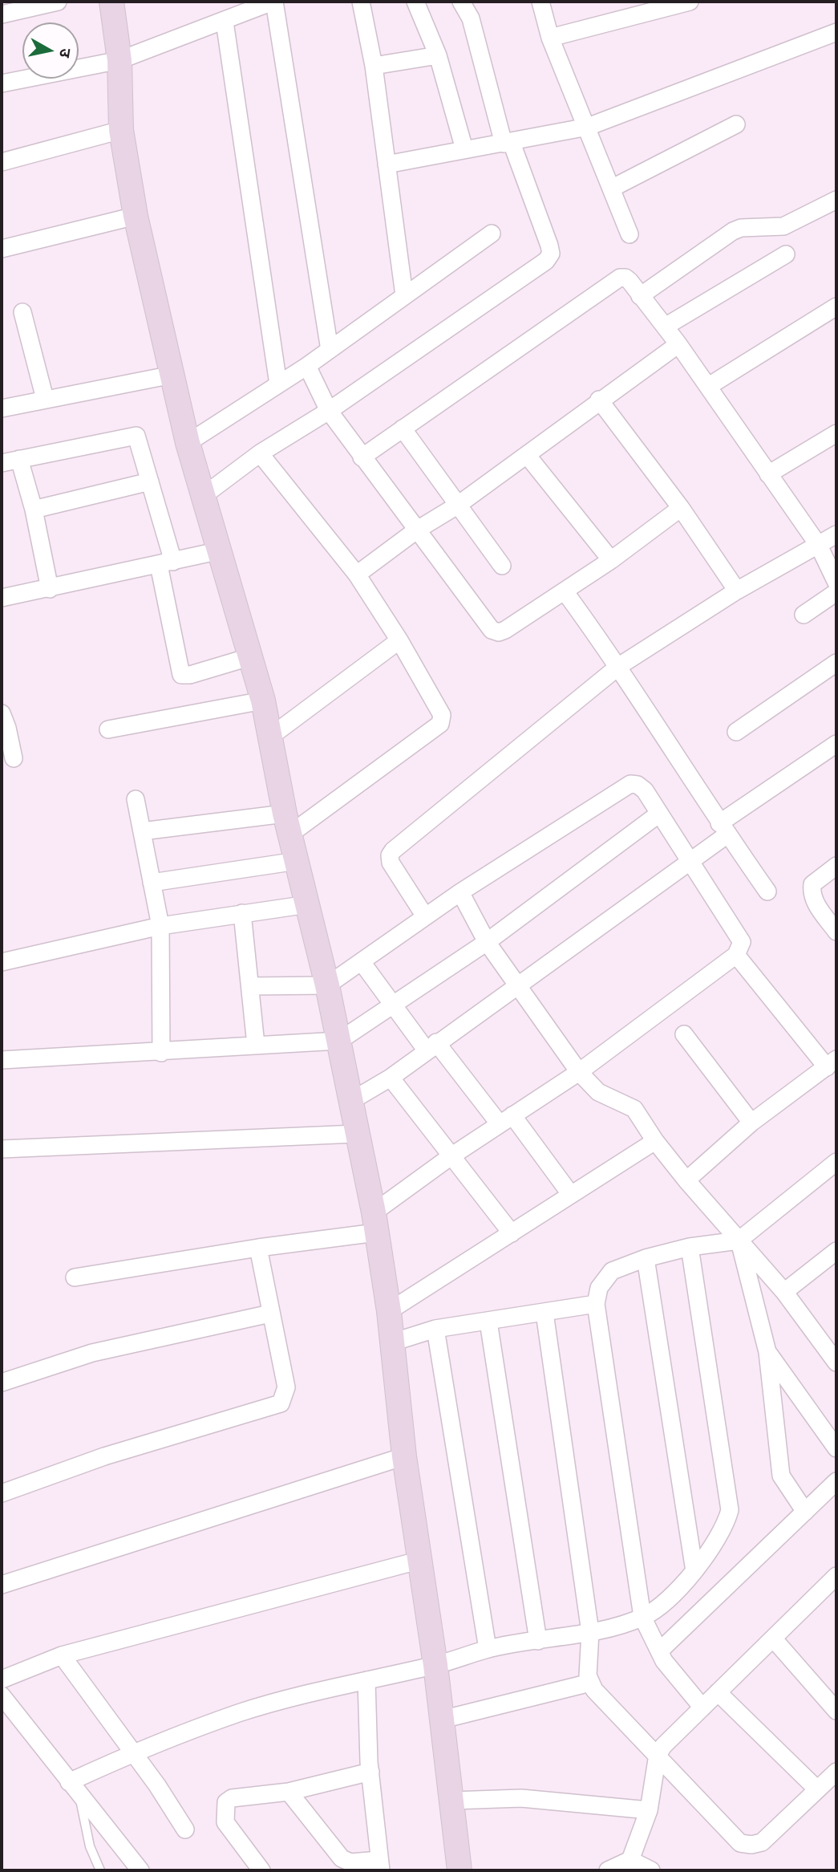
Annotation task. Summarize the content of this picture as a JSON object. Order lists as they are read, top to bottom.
{
  "north": "right"
}
